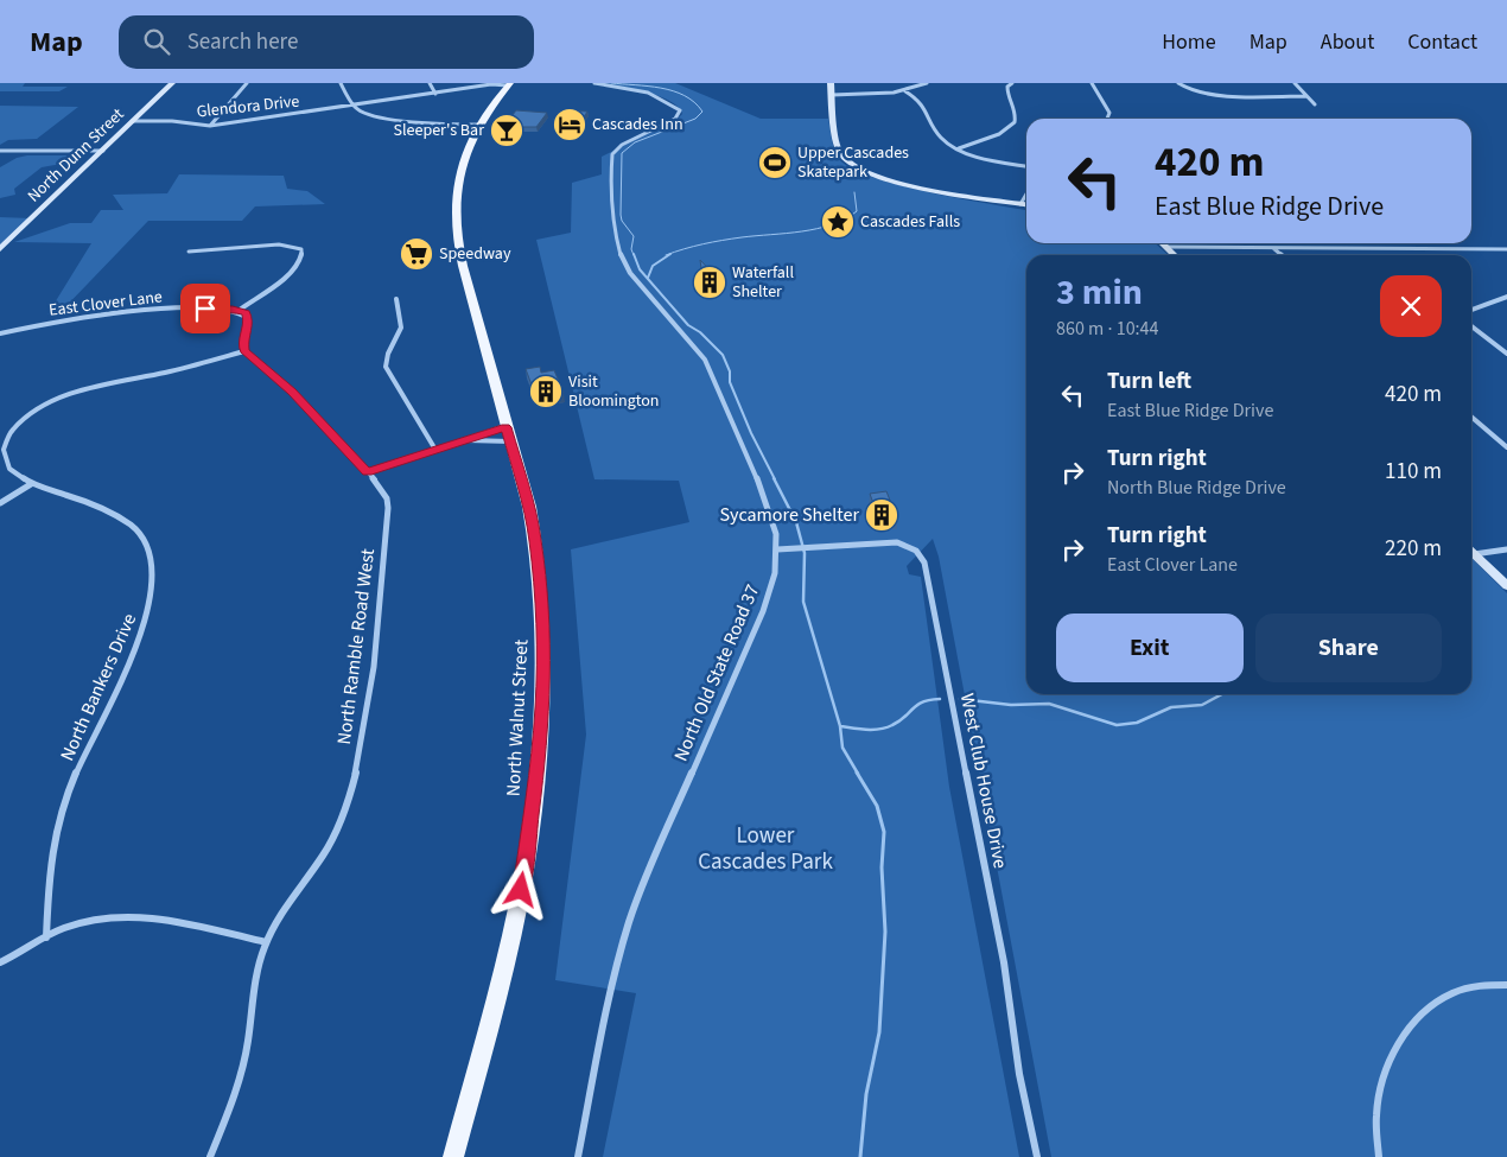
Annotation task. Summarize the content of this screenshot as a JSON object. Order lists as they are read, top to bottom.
{
  "streets": {
    "main road": ["North Walnut Street"],
    "street": [
      "Glendora Drive",
      "North Dunn Street",
      "East Clover Lane",
      "North Ramble Road West",
      "North Old State Road 37",
      "North Bankers Drive",
      "West Club House Drive"
    ]
  },
  "crossings": [
    ["Glendora Drive", "North Dunn Street"],
    ["Glendora Drive", "North Walnut Street"],
    ["North Ramble Road West", "North Bankers Drive"],
    ["North Old State Road 37", "West Club House Drive"]
  ],
  "parks": ["Lower Cascades Park"],
  "places": {
    "hotel": ["Cascades Inn"],
    "bar": ["Sleeper's Bar"],
    "sports": ["Upper Cascades Skatepark"],
    "place": ["Cascades Falls"],
    "supermarket": ["Speedway"],
    "building": ["Waterfall Shelter", "Visit Bloomington", "Sycamore Shelter"]
  },
  "page": {
    "header": "Map",
    "search": "Search here",
    "nav": [
      "Home",
      "Map",
      "About",
      "Contact"
    ],
    "turn": ["420 m", "East Blue Ridge Drive"],
    "heading": ["3 min", "860 m · 10:44"],
    "list": [
      {
        "name": "Turn left",
        "note": "East Blue Ridge Drive",
        "value": "420 m"
      },
      {
        "name": "Turn right",
        "note": "North Blue Ridge Drive",
        "value": "110 m"
      },
      {
        "name": "Turn right",
        "note": "East Clover Lane",
        "value": "220 m"
      }
    ],
    "buttons": ["Exit", "Share"]
  }
}
